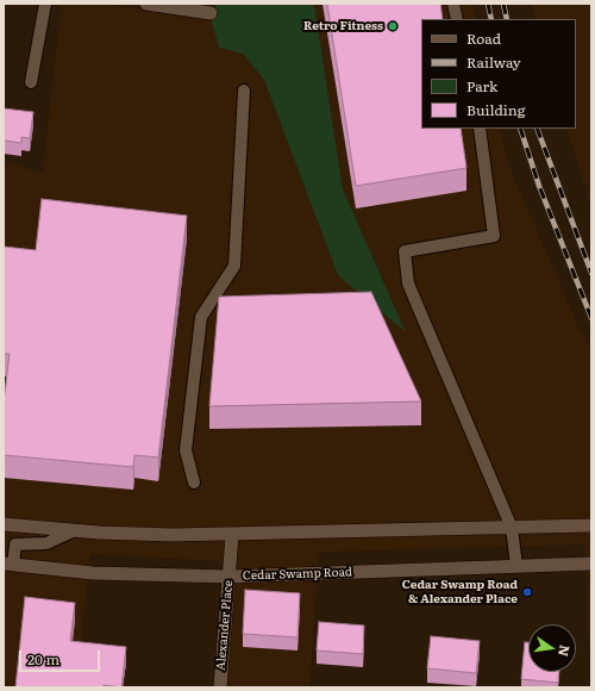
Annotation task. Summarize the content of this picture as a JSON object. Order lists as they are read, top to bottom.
{
  "streets": {
    "main road": ["Cedar Swamp Road", "Alexander Place"]
  },
  "crossings": [
    ["Cedar Swamp Road", "Alexander Place"]
  ],
  "places": ["Retro Fitness", "Cedar Swamp Road & Alexander Place"],
  "legend": [
    "Road",
    "Railway",
    "Park",
    "Building"
  ],
  "scale_bar": "20 m",
  "north": "right"
}
